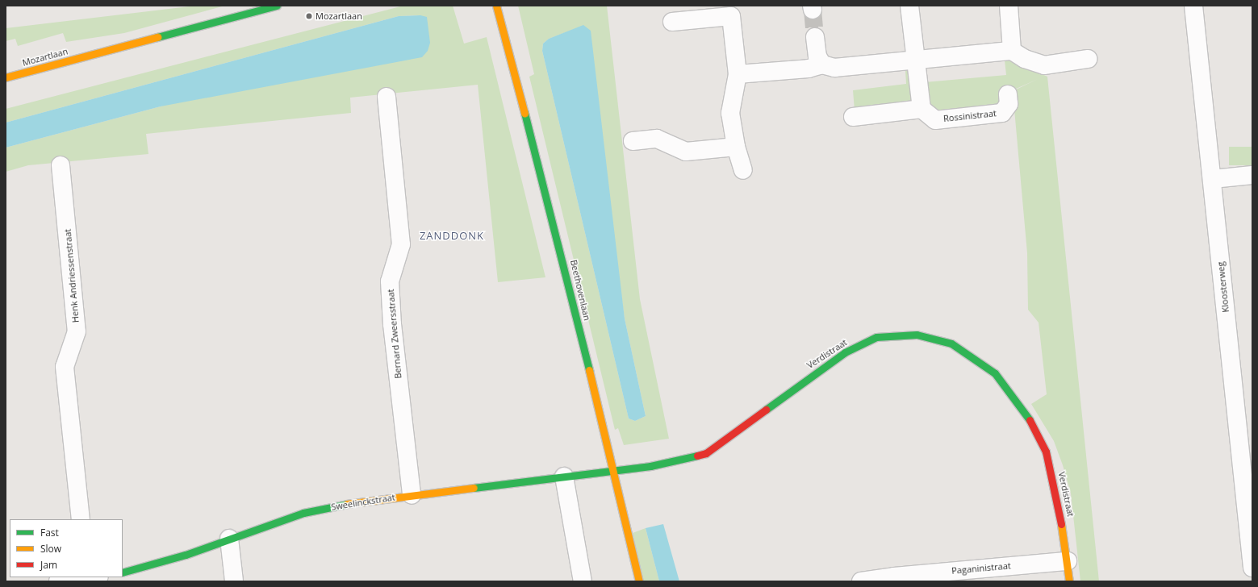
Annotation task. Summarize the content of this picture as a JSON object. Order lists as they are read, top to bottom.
{
  "streets": {
    "street": [
      "Mozartlaan",
      "Rossinistraat",
      "Henk Andriessenstraat",
      "Kloosterweg",
      "Beethovenlaan",
      "Bernard Zweersstraat",
      "Verdistraat",
      "Sweelinckstraat",
      "Paganinistraat"
    ]
  },
  "crossings": [
    ["Beethovenlaan", "Verdistraat"],
    ["Beethovenlaan", "Sweelinckstraat"],
    ["Bernard Zweersstraat", "Sweelinckstraat"],
    ["Verdistraat", "Sweelinckstraat"],
    ["Verdistraat", "Paganinistraat"]
  ],
  "districts": ["ZANDDONK"],
  "places": ["Mozartlaan"],
  "legend": ["Fast", "Slow", "Jam"]
}
